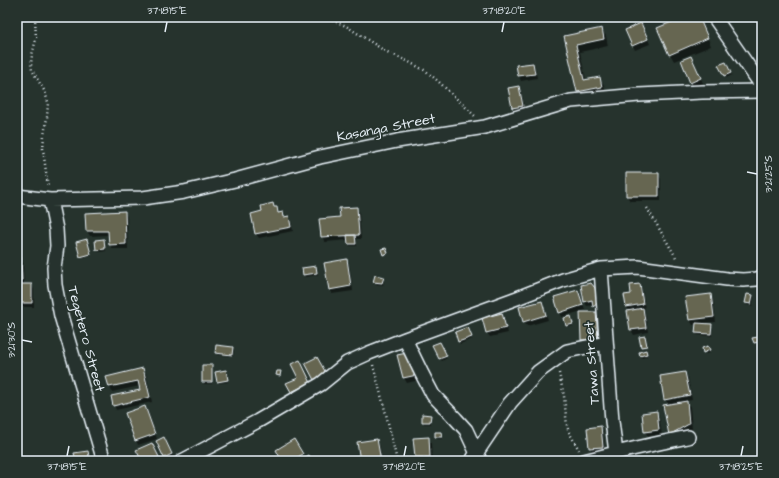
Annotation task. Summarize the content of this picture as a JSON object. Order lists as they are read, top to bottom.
{
  "streets": {
    "street": ["Kasanga Street", "Tegetero Street", "Tawa Street"]
  },
  "crossings": [
    ["Kasanga Street", "Tegetero Street"]
  ],
  "coordinates": [
    "37°18'15\"E",
    "37°18'20\"E",
    "3°21'25\"S",
    "3°21'30\"S",
    "37°18'25\"E"
  ]
}
